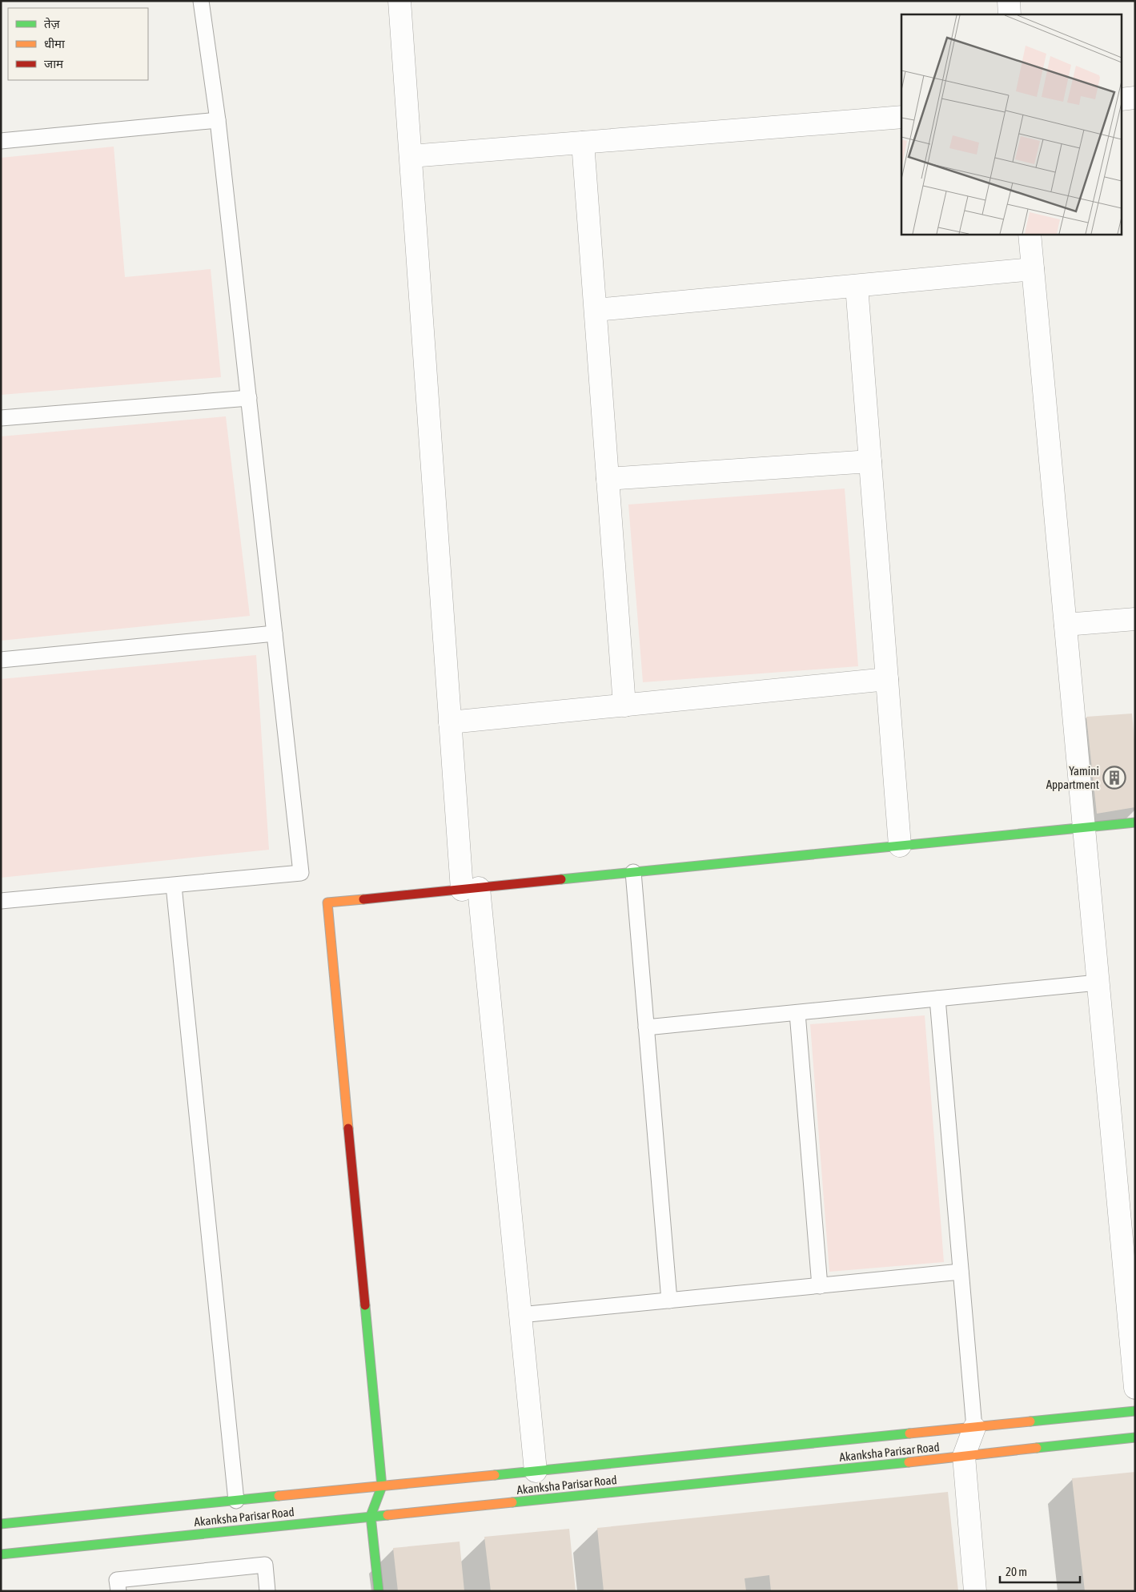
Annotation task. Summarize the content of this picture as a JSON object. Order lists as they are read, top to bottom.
{
  "streets": {
    "street": ["Akanksha Parisar Road"]
  },
  "places": {
    "building": ["Yamini Appartment"]
  },
  "legend": ["तेज़", "धीमा", "जाम"],
  "scale_bar": "20 m"
}
